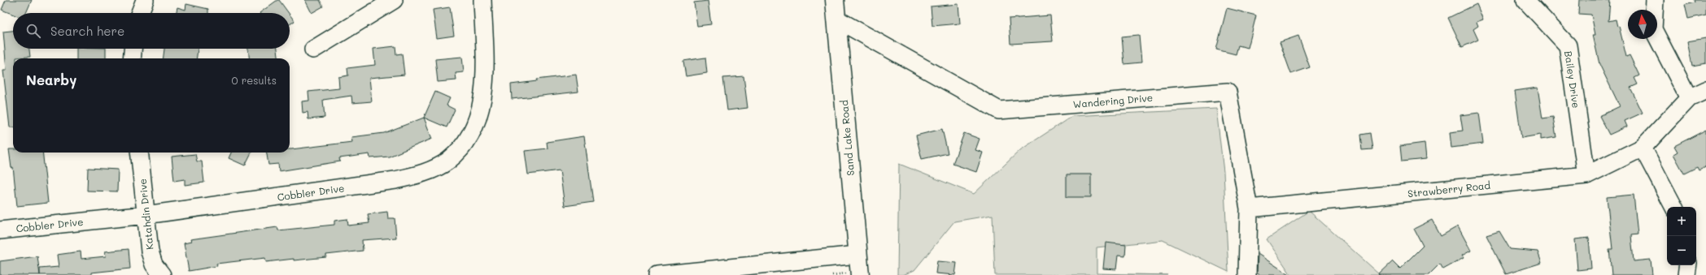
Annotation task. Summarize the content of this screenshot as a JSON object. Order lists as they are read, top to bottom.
{
  "streets": {
    "main road": ["Sand Lake Road"],
    "street": [
      "Bailey Drive",
      "Wandering Drive",
      "Strawberry Road",
      "Cobbler Drive",
      "Katahdin Drive"
    ]
  },
  "crossings": [
    ["Bailey Drive", "Strawberry Road"],
    ["Wandering Drive", "Sand Lake Road"],
    ["Wandering Drive", "Strawberry Road"],
    ["Cobbler Drive", "Katahdin Drive"]
  ],
  "north": "top",
  "page": {
    "search": "Search here",
    "heading": ["Nearby", "0 results"],
    "map_buttons": ["+", "−"]
  }
}
